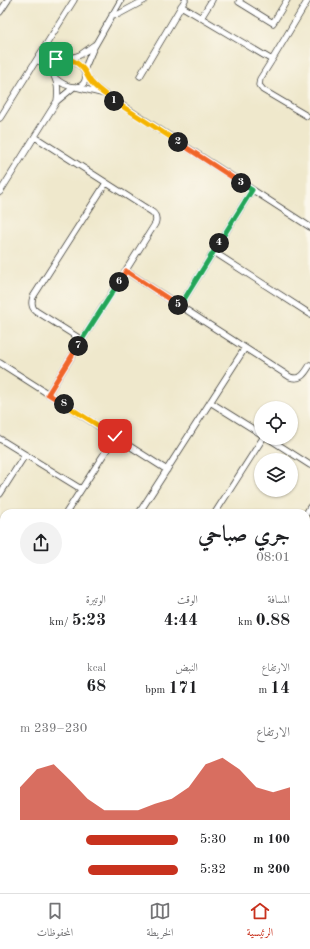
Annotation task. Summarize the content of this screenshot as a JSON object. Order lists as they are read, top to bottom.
{
  "page": {
    "pins": [
      "1",
      "2",
      "3",
      "4",
      "6",
      "5",
      "7",
      "8"
    ],
    "heading": ["جري صباحي", "08:01"],
    "stats": [
      ["المسافة", "0.88 km"],
      ["الوقت", "4:44"],
      ["الوتيرة", "5:23 /km"],
      ["الارتفاع", "14 m"],
      ["النبض", "171 bpm"],
      ["kcal", "68"]
    ],
    "chart": ["الارتفاع", "230–239 m"],
    "list": [
      {
        "name": "100 m",
        "note": "5:30"
      },
      {
        "name": "200 m",
        "note": "5:32"
      }
    ],
    "tabs": ["الرئيسية", "الخريطة", "المحفوظات"]
  }
}
